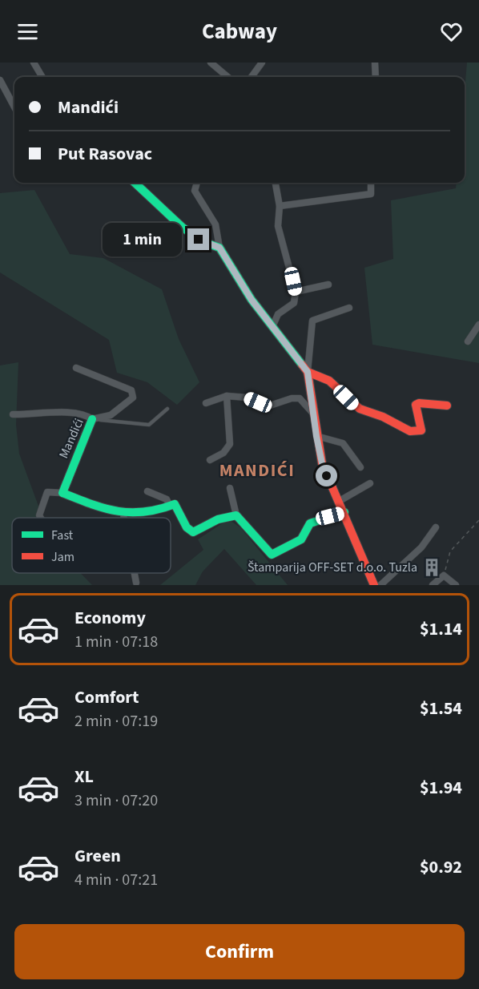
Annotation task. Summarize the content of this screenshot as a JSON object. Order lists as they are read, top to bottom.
{
  "streets": {
    "street": ["Mandići"]
  },
  "districts": ["MANDIĆI"],
  "places": {
    "building": ["Štamparija OFF-SET d.o.o. Tuzla"]
  },
  "legend": ["Fast", "Jam"],
  "page": {
    "header": "Cabway",
    "banner": ["Mandići", "Put Rasovac"],
    "bubble": "1 min",
    "list": [
      {
        "name": "Economy",
        "note": "1 min · 07:18",
        "value": "$1.14"
      },
      {
        "name": "Comfort",
        "note": "2 min · 07:19",
        "value": "$1.54"
      },
      {
        "name": "XL",
        "note": "3 min · 07:20",
        "value": "$1.94"
      },
      {
        "name": "Green",
        "note": "4 min · 07:21",
        "value": "$0.92"
      }
    ],
    "buttons": "Confirm"
  }
}
